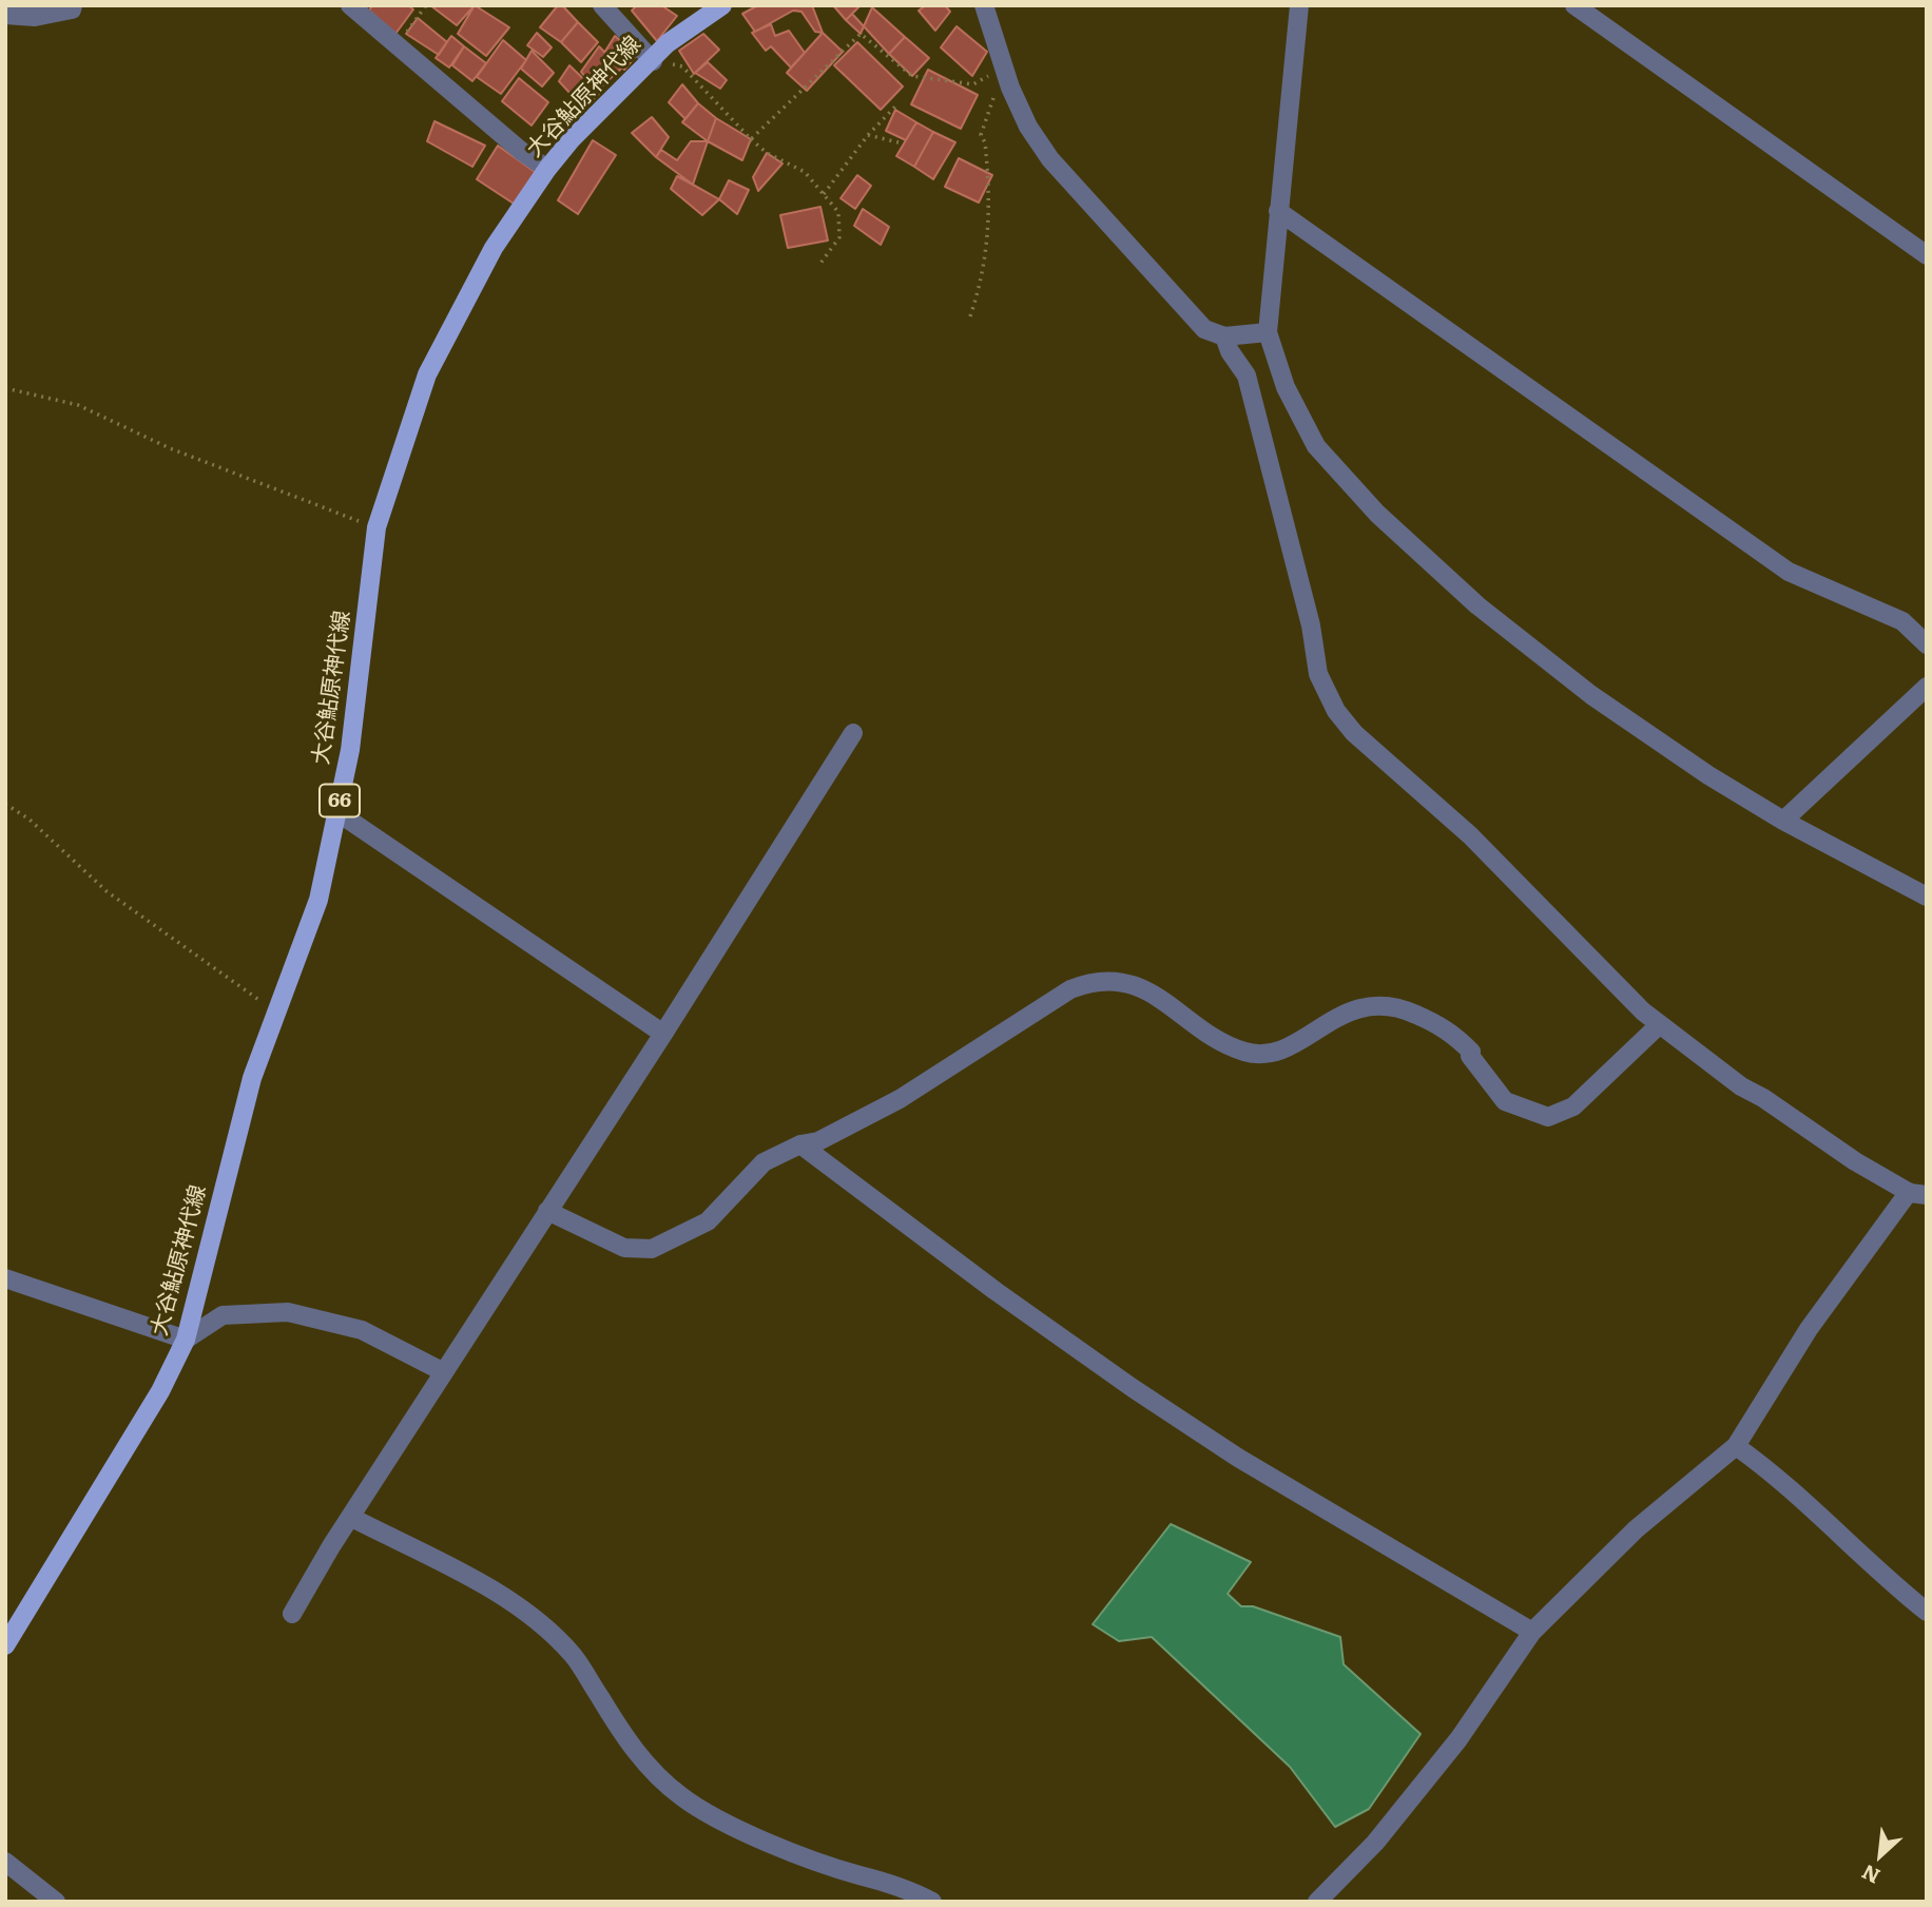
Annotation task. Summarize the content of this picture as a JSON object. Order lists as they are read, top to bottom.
{
  "streets": {
    "main road": ["大谷鮎原神代線", "66"]
  },
  "north": "bottom left"
}
